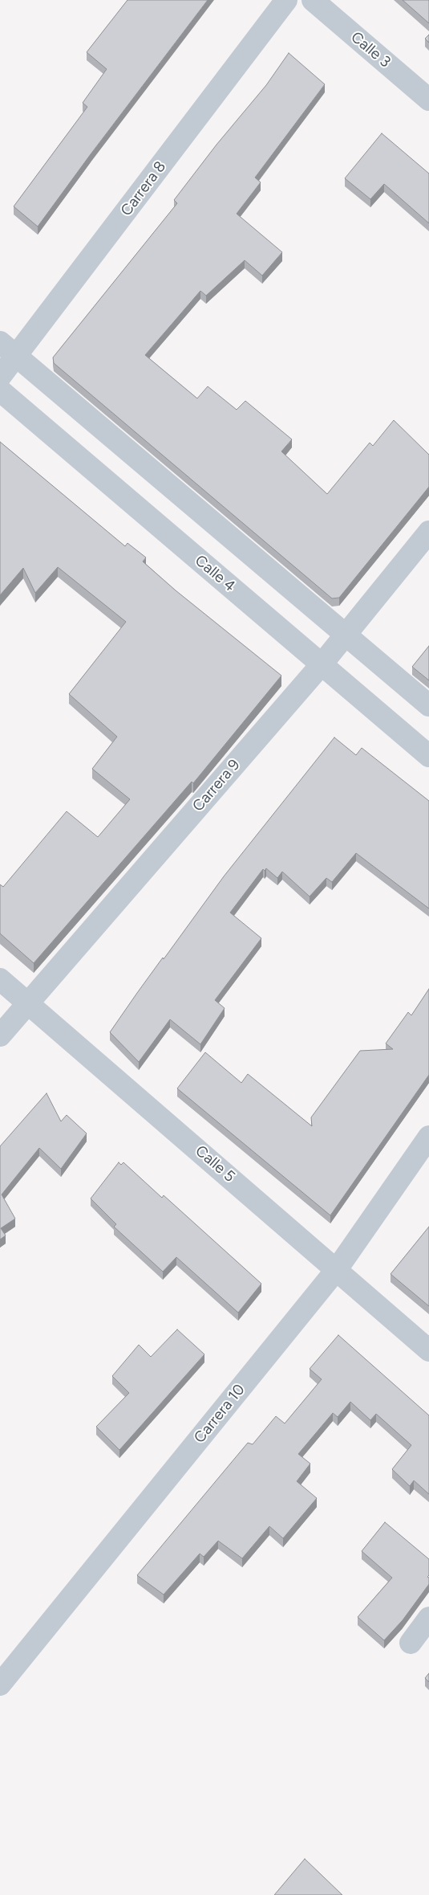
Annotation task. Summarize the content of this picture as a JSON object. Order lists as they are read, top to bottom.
{
  "streets": {
    "street": [
      "Calle 3",
      "Carrera 8",
      "Calle 4",
      "Carrera 9",
      "Calle 5",
      "Carrera 10"
    ]
  },
  "crossings": [
    ["Calle 4", "Carrera 9"],
    ["Carrera 9", "Calle 5"],
    ["Calle 5", "Carrera 10"]
  ]
}
